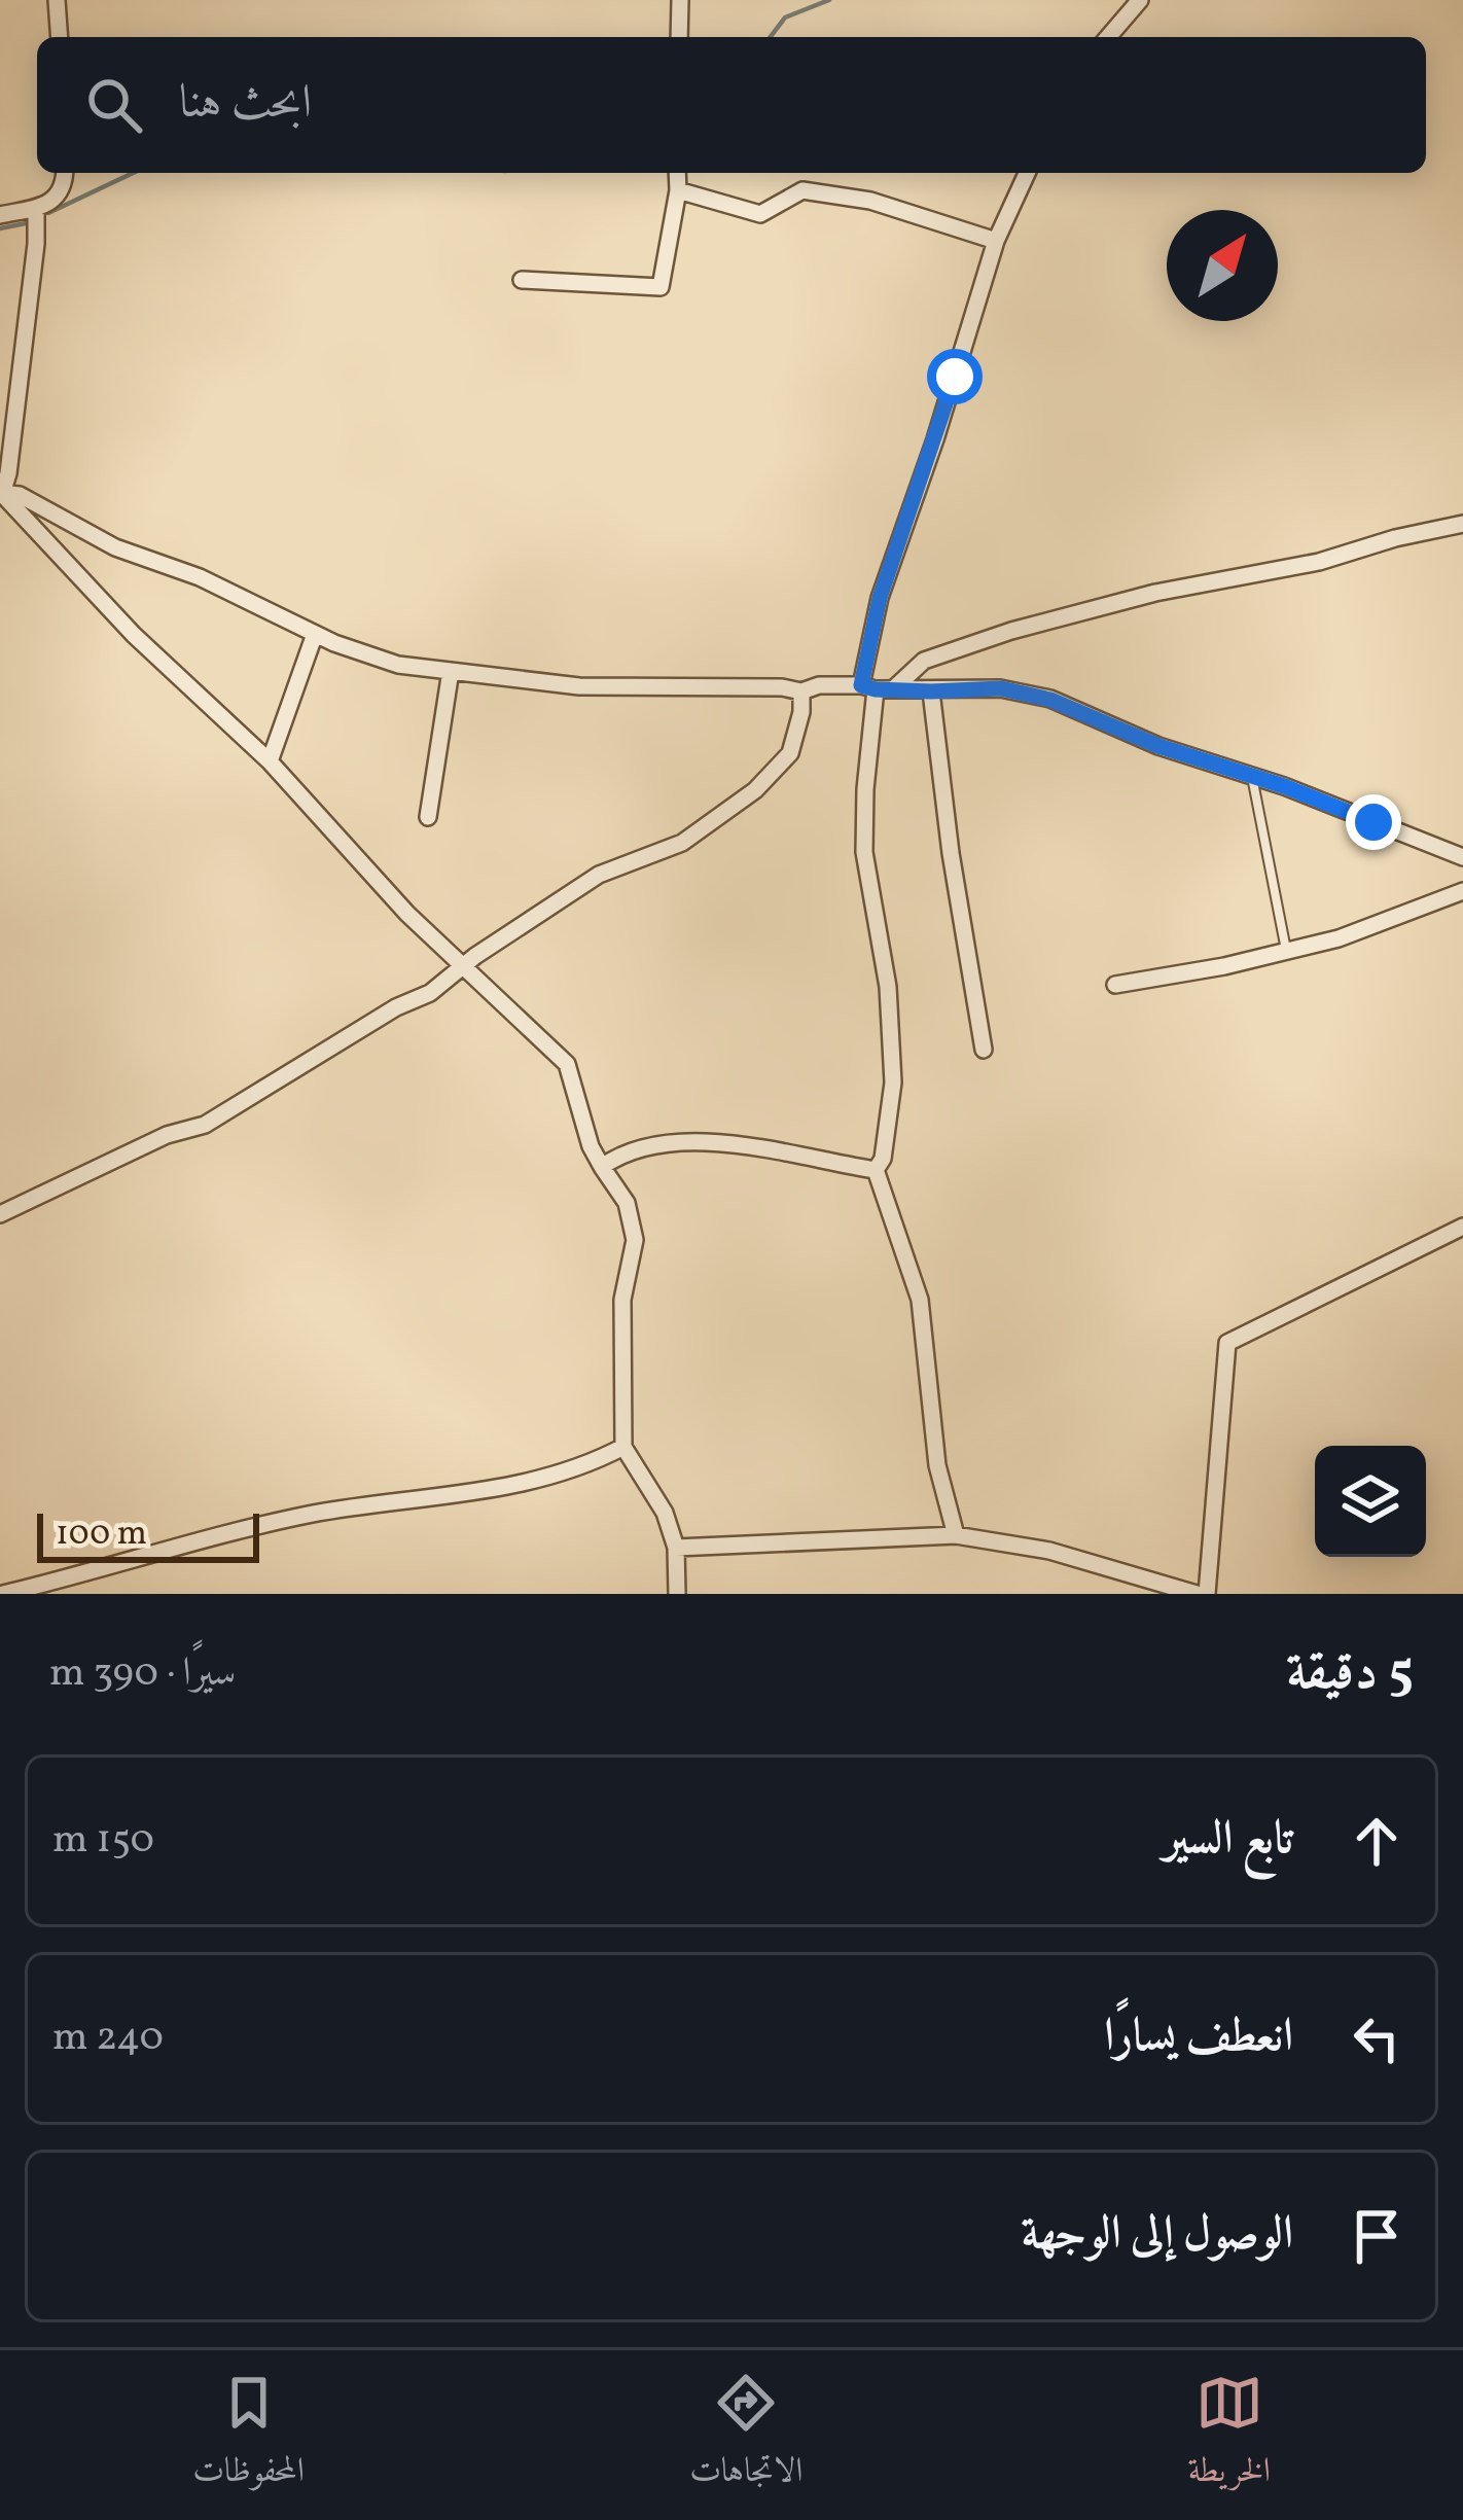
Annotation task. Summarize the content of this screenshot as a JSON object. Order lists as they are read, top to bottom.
{
  "scale_bar": "100 m",
  "north": "top right",
  "page": {
    "search": "ابحث هنا",
    "scale": "100 m",
    "heading": ["5 دقيقة", "سيرًا · 390 m"],
    "list": [
      ["تابع السير", "150 m"],
      ["انعطف يسارًا", "240 m"],
      "الوصول إلى الوجهة"
    ],
    "nav": ["الخريطة", "الاتجاهات", "المحفوظات"]
  }
}
